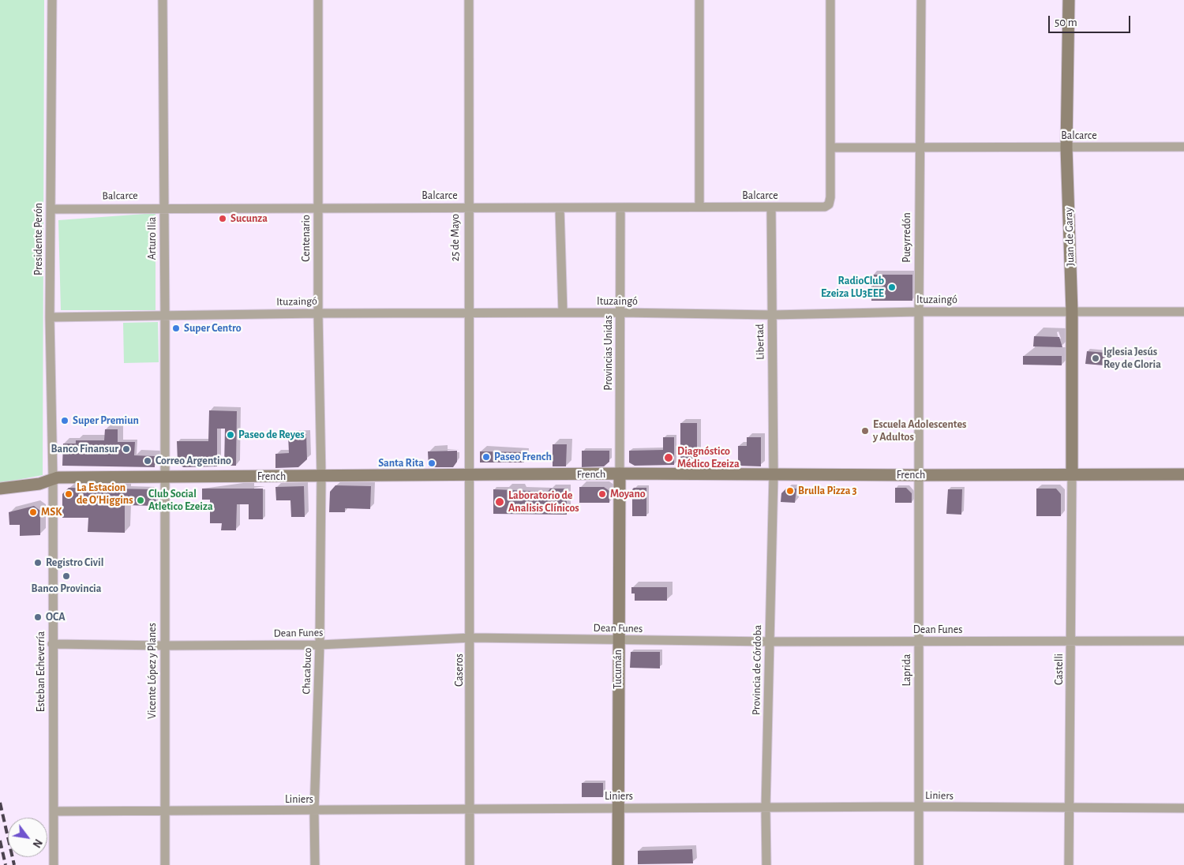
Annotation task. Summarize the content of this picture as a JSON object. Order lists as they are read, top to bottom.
{
  "streets": {
    "street": [
      "Balcarce",
      "Juan de Garay",
      "25 de Mayo",
      "Pueyrredón",
      "Arturo Ilia",
      "Centenario",
      "Presidente Perón",
      "Ituzaingó",
      "Libertad",
      "Provincias Unidas",
      "French",
      "Dean Funes",
      "Tucumán",
      "Castelli",
      "Caseros",
      "Provincia de Córdoba",
      "Laprida",
      "Vicente López y Planes",
      "Chacabuco",
      "Esteban Echeverría",
      "Liniers"
    ]
  },
  "crossings": [
    ["Balcarce", "Juan de Garay"],
    ["Balcarce", "25 de Mayo"],
    ["Balcarce", "Pueyrredón"],
    ["Balcarce", "Arturo Ilia"],
    ["Balcarce", "Centenario"],
    ["Balcarce", "Presidente Perón"],
    ["Balcarce", "Libertad"],
    ["Balcarce", "Provincias Unidas"],
    ["Juan de Garay", "Ituzaingó"],
    ["Juan de Garay", "French"],
    ["Juan de Garay", "Castelli"],
    ["25 de Mayo", "Ituzaingó"],
    ["25 de Mayo", "French"],
    ["25 de Mayo", "Caseros"],
    ["Pueyrredón", "Ituzaingó"],
    ["Pueyrredón", "French"],
    ["Pueyrredón", "Laprida"],
    ["Arturo Ilia", "Ituzaingó"],
    ["Arturo Ilia", "French"],
    ["Arturo Ilia", "Vicente López y Planes"],
    ["Centenario", "Ituzaingó"],
    ["Centenario", "French"],
    ["Centenario", "Chacabuco"],
    ["Presidente Perón", "Ituzaingó"],
    ["Presidente Perón", "French"],
    ["Presidente Perón", "Esteban Echeverría"],
    ["Ituzaingó", "Libertad"],
    ["Ituzaingó", "Provincias Unidas"],
    ["Libertad", "French"],
    ["Libertad", "Provincia de Córdoba"],
    ["Provincias Unidas", "French"],
    ["Provincias Unidas", "Tucumán"],
    ["French", "Tucumán"],
    ["French", "Castelli"],
    ["French", "Caseros"],
    ["French", "Provincia de Córdoba"],
    ["French", "Laprida"],
    ["French", "Vicente López y Planes"],
    ["French", "Chacabuco"],
    ["French", "Esteban Echeverría"],
    ["Dean Funes", "Tucumán"],
    ["Dean Funes", "Castelli"],
    ["Dean Funes", "Caseros"],
    ["Dean Funes", "Provincia de Córdoba"],
    ["Dean Funes", "Laprida"],
    ["Dean Funes", "Vicente López y Planes"],
    ["Dean Funes", "Chacabuco"],
    ["Dean Funes", "Esteban Echeverría"],
    ["Tucumán", "Liniers"],
    ["Castelli", "Liniers"],
    ["Caseros", "Liniers"],
    ["Provincia de Córdoba", "Liniers"],
    ["Laprida", "Liniers"],
    ["Vicente López y Planes", "Liniers"],
    ["Chacabuco", "Liniers"],
    ["Esteban Echeverría", "Liniers"]
  ],
  "places": [
    "Sucunza",
    "RadioClub Ezeiza LU3EEE",
    "Super Centro",
    "Iglesia Jesús Rey de Gloria",
    "Super Premiun",
    "Escuela Adolescentes y Adultos",
    "Paseo de Reyes",
    "Banco Finansur",
    "Paseo French",
    "Diagnóstico Médico Ezeiza",
    "Correo Argentino",
    "Santa Rita",
    "Brulla Pizza 3",
    "La Estacion de O'Higgins",
    "Moyano",
    "Club Social Atletico Ezeiza",
    "Laboratorio de Analisis Clínicos",
    "MSK",
    "Registro Civil",
    "Banco Provincia",
    "OCA"
  ],
  "scale_bar": "50 m",
  "north": "bottom right"
}
